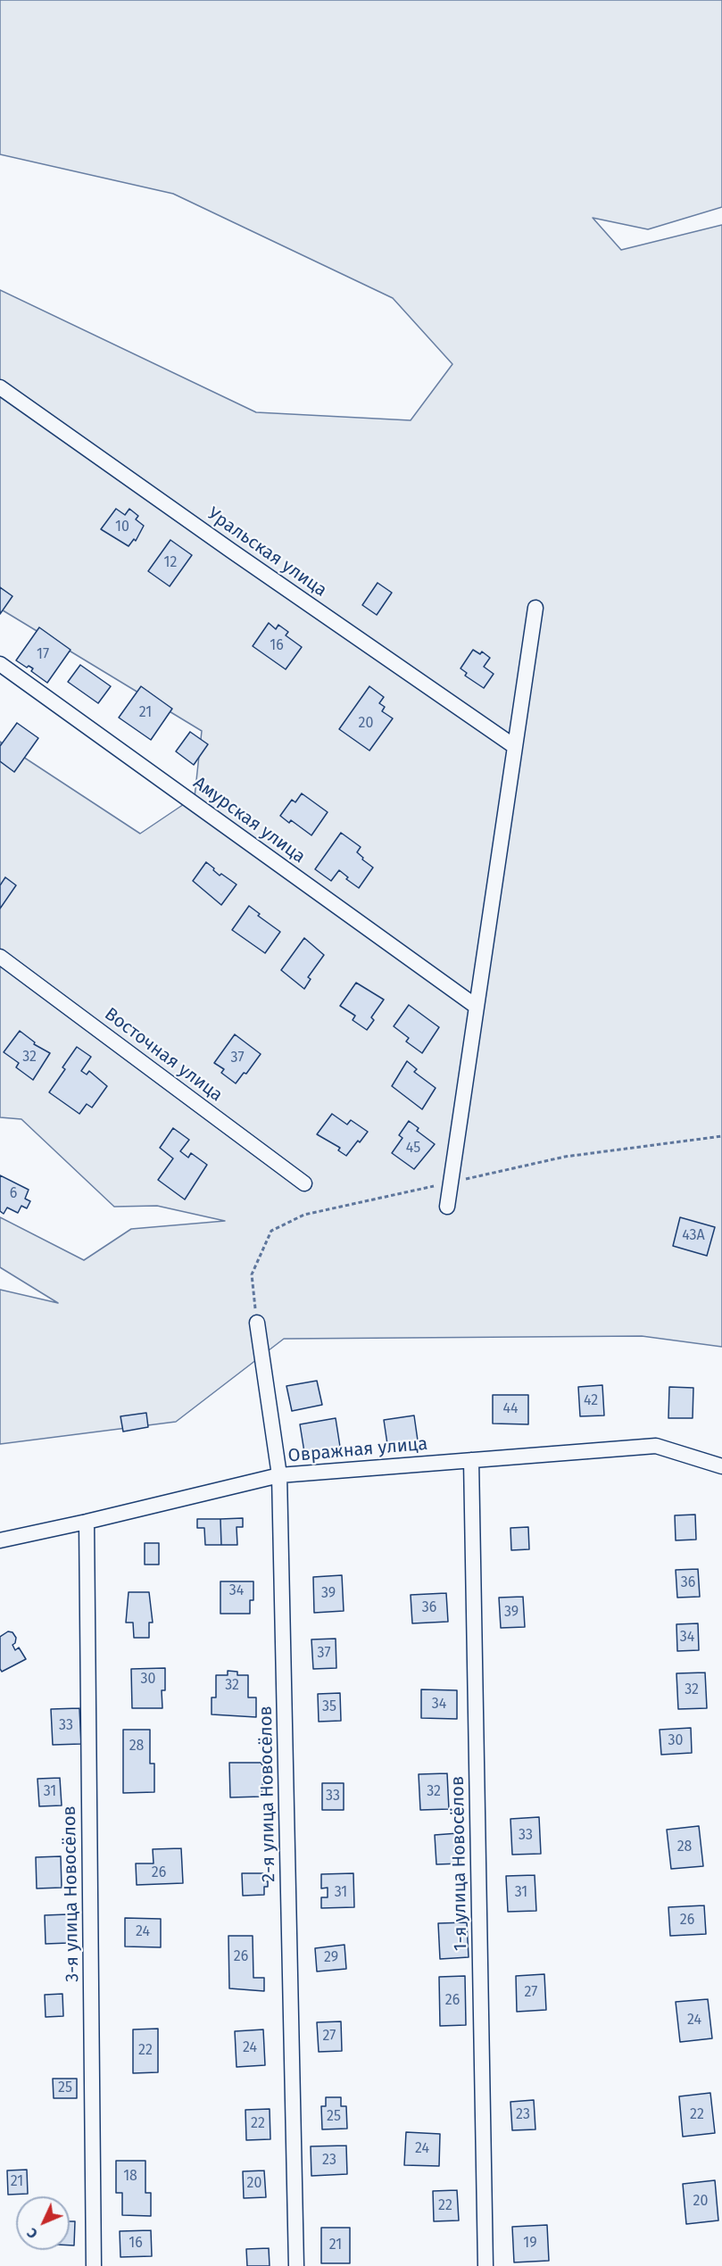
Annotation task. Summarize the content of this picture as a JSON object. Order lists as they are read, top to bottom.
{
  "streets": {
    "street": [
      "Уральская улица",
      "Амурская улица",
      "Восточная улица",
      "Овражная улица",
      "2-я улица Новосёлов",
      "1-я улица Новосёлов",
      "3-я улица Новосёлов"
    ]
  },
  "crossings": [
    ["Овражная улица", "2-я улица Новосёлов"],
    ["Овражная улица", "1-я улица Новосёлов"],
    ["Овражная улица", "3-я улица Новосёлов"]
  ],
  "house_numbers": [
    "10",
    "12",
    "16",
    "17",
    "21",
    "20",
    "32",
    "37",
    "45",
    "6",
    "43А",
    "42",
    "44",
    "36",
    "34",
    "39",
    "36",
    "39",
    "34",
    "37",
    "30",
    "32",
    "32",
    "34",
    "35",
    "33",
    "30",
    "28",
    "31",
    "32",
    "33",
    "33",
    "28",
    "26",
    "31",
    "31",
    "26",
    "24",
    "26",
    "29",
    "27",
    "26",
    "24",
    "27",
    "24",
    "22",
    "25",
    "23",
    "22",
    "25",
    "22",
    "24",
    "23",
    "18",
    "21",
    "20",
    "20",
    "22",
    "16",
    "19",
    "21"
  ],
  "north": "bottom left"
}
